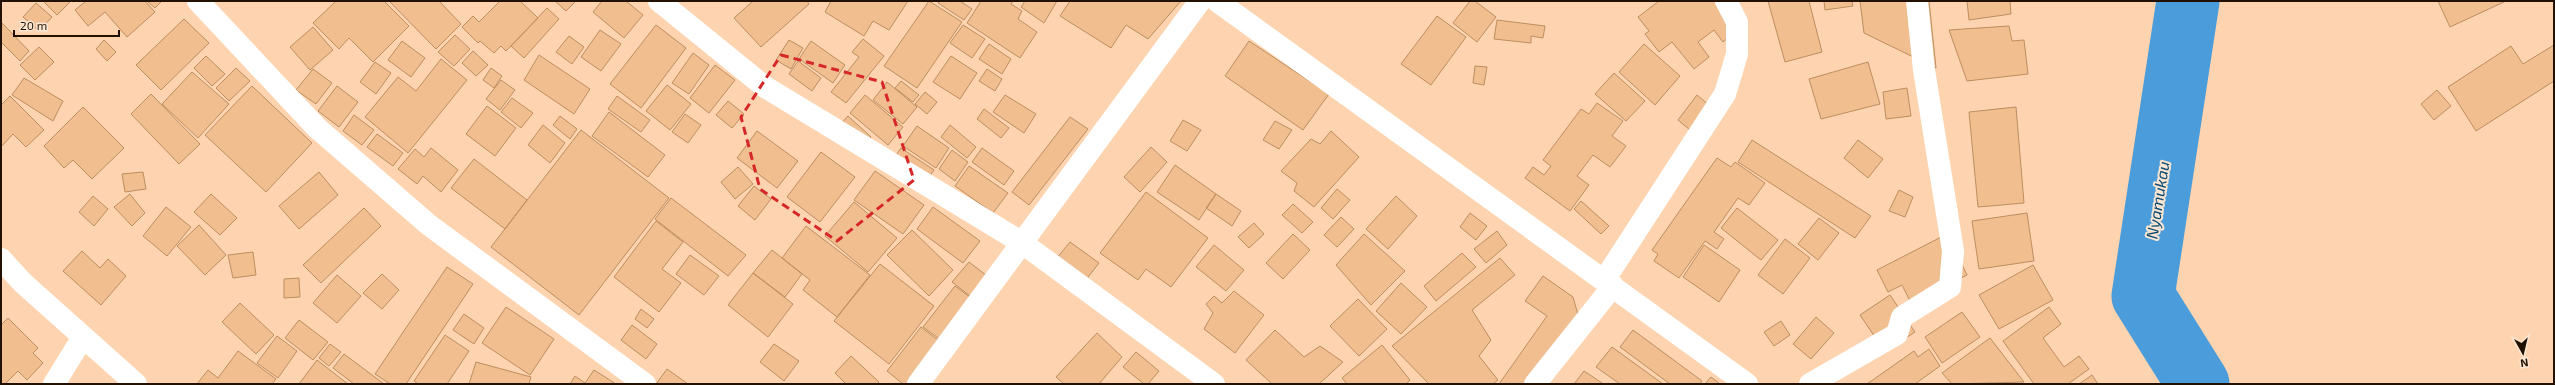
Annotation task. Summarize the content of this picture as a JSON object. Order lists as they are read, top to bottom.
{
  "water": ["Nyamukau"],
  "scale_bar": "20 m",
  "north": "bottom"
}
